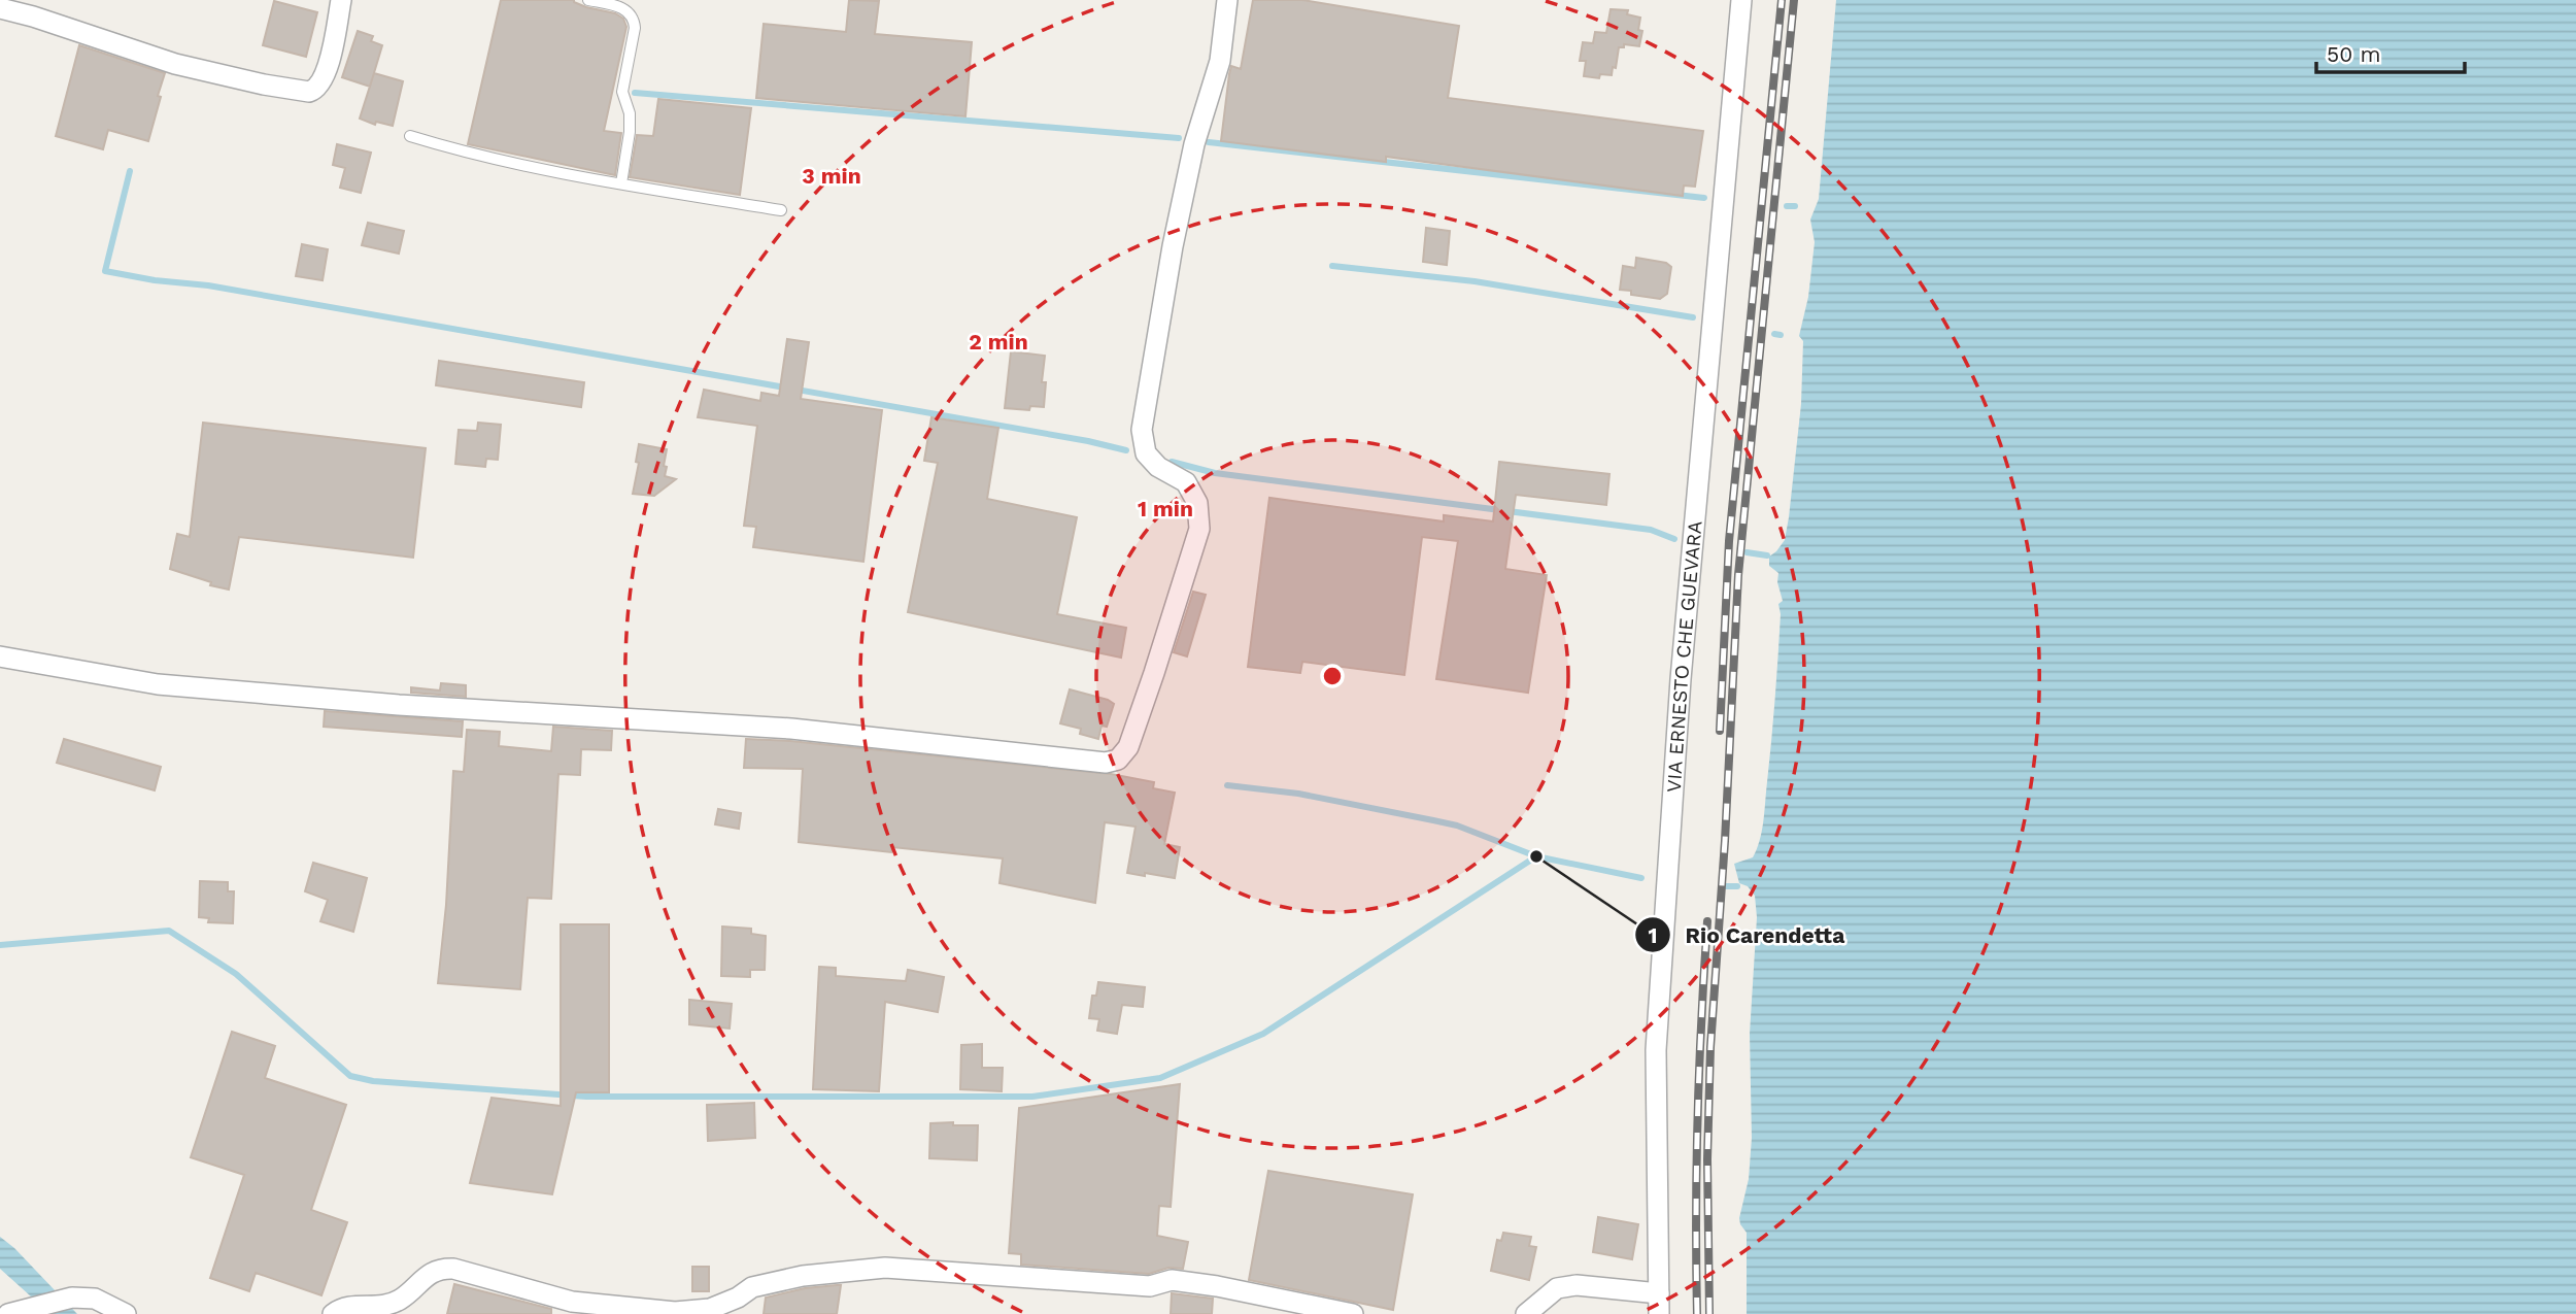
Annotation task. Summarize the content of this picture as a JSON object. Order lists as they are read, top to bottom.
{
  "streets": {
    "street": ["VIA ERNESTO CHE GUEVARA"]
  },
  "places": ["Rio Carendetta"],
  "scale_bar": "50 m",
  "rings": ["3 min", "2 min", "1 min"]
}
